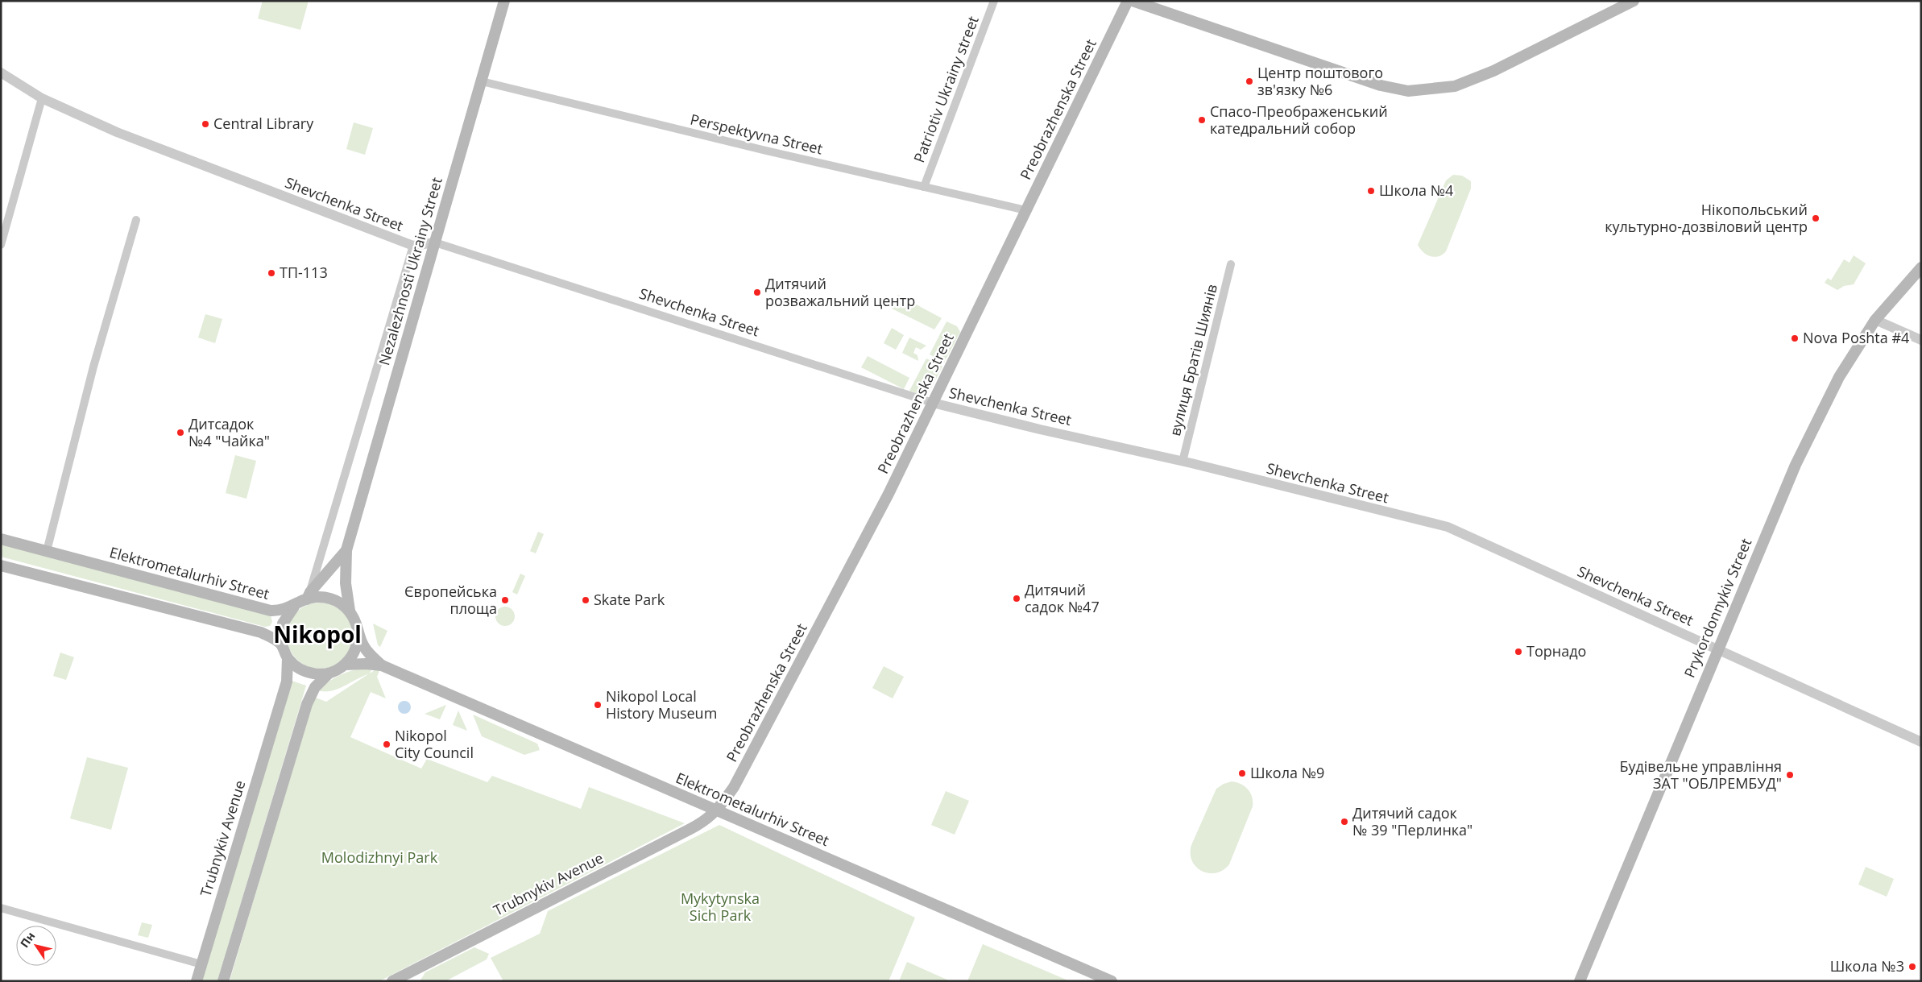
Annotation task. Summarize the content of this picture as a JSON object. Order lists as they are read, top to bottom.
{
  "streets": {
    "main road": [
      "Preobrazhenska Street",
      "Nezalezhnosti Ukrainy Street",
      "Elektrometalurhiv Street",
      "Prykordonnykiv Street",
      "Trubnykiv Avenue"
    ],
    "street": [
      "Patriotiv Ukrainy street",
      "Perspektyvna Street",
      "Shevchenka Street",
      "вулиця Братів Шиянів"
    ]
  },
  "crossings": [
    ["Patriotiv Ukrainy street", "Perspektyvna Street"],
    ["Preobrazhenska Street", "Perspektyvna Street"],
    ["Preobrazhenska Street", "Shevchenka Street"],
    ["Preobrazhenska Street", "Elektrometalurhiv Street"],
    ["Preobrazhenska Street", "Trubnykiv Avenue"],
    ["Perspektyvna Street", "Nezalezhnosti Ukrainy Street"],
    ["Shevchenka Street", "Nezalezhnosti Ukrainy Street"],
    ["Shevchenka Street", "вулиця Братів Шиянів"],
    ["Shevchenka Street", "Prykordonnykiv Street"],
    ["Elektrometalurhiv Street", "Trubnykiv Avenue"]
  ],
  "districts": ["Nikopol"],
  "parks": ["Molodizhnyi Park", "Mykytynska Sich Park"],
  "places": [
    "Центр поштового зв'язку №6",
    "Спасо-Преображенський катедральний собор",
    "Central Library",
    "Школа №4",
    "Нікопольський культурно-дозвіловий центр",
    "ТП-113",
    "Дитячий розважальний центр",
    "Nova Poshta #4",
    "Дитсадок №4 \"Чайка\"",
    "Дитячий садок №47",
    "Європейська площа",
    "Skate Park",
    "Торнадо",
    "Nikopol Local History Museum",
    "Nikopol City Council",
    "Школа №9",
    "Будівельне управління ЗАТ \"ОБЛРЕМБУД\"",
    "Дитячий садок № 39 \"Перлинка\"",
    "Школа №3"
  ],
  "north": "top left"
}
